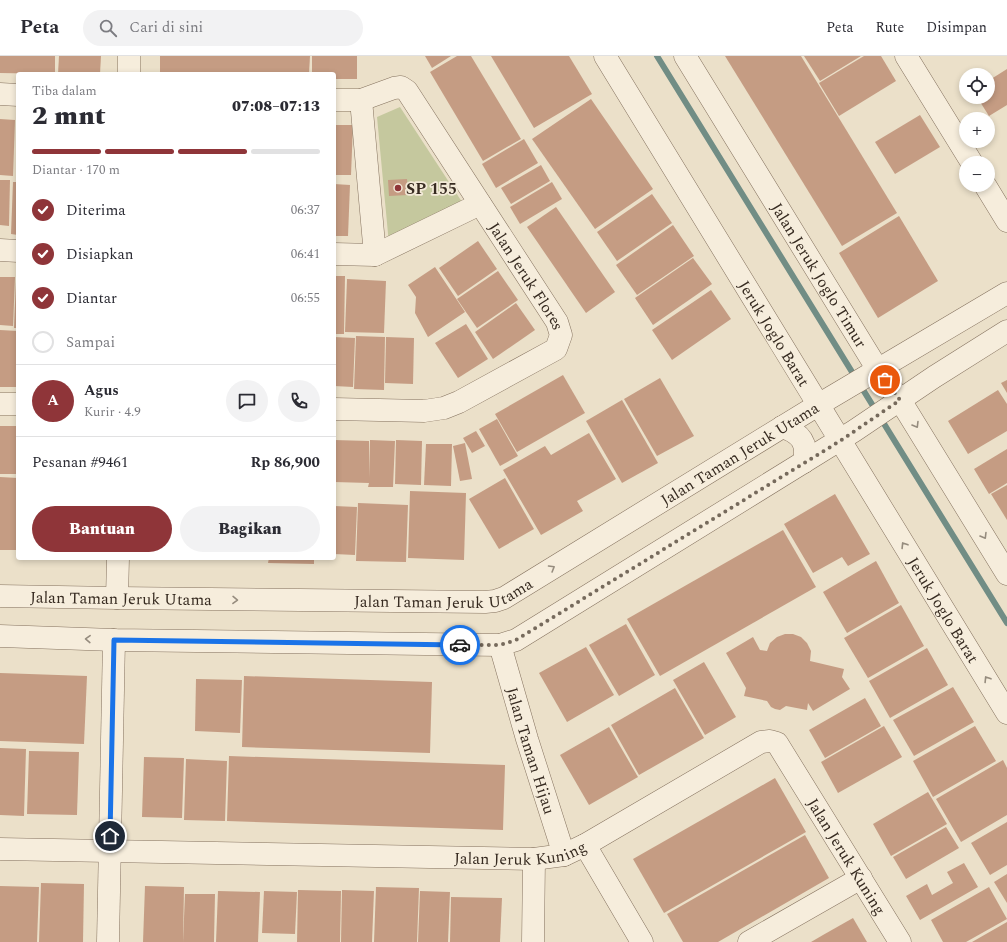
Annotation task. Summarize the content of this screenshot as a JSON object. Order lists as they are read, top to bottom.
{
  "streets": {
    "street": [
      "Jalan Jeruk Joglo Timur",
      "Jalan Jeruk Flores",
      "Jeruk Joglo Barat",
      "Jalan Taman Jeruk Utama",
      "Jalan Taman Hijau",
      "Jalan Jeruk Kuning"
    ]
  },
  "crossings": [
    ["Jalan Jeruk Joglo Timur", "Jalan Taman Jeruk Utama"],
    ["Jeruk Joglo Barat", "Jalan Taman Jeruk Utama"],
    ["Jalan Taman Hijau", "Jalan Jeruk Kuning"]
  ],
  "one_way": ["Jeruk Joglo Barat"],
  "places": ["SP 155"],
  "page": {
    "header": "Peta",
    "search": "Cari di sini",
    "nav": ["Peta", "Rute", "Disimpan"],
    "map_buttons": ["+", "−"],
    "heading": ["2 mnt", "Tiba dalam", "07:08–07:13"],
    "panel": [
      "Agus",
      "Kurir · 4.9",
      "Pesanan #9461",
      "Rp 86,900"
    ],
    "bar": "Diantar · 170 m",
    "list": [
      ["Diterima", "06:37"],
      ["Disiapkan", "06:41"],
      ["Diantar", "06:55"],
      "Sampai"
    ],
    "round": "A",
    "buttons": ["Bantuan", "Bagikan"]
  }
}
